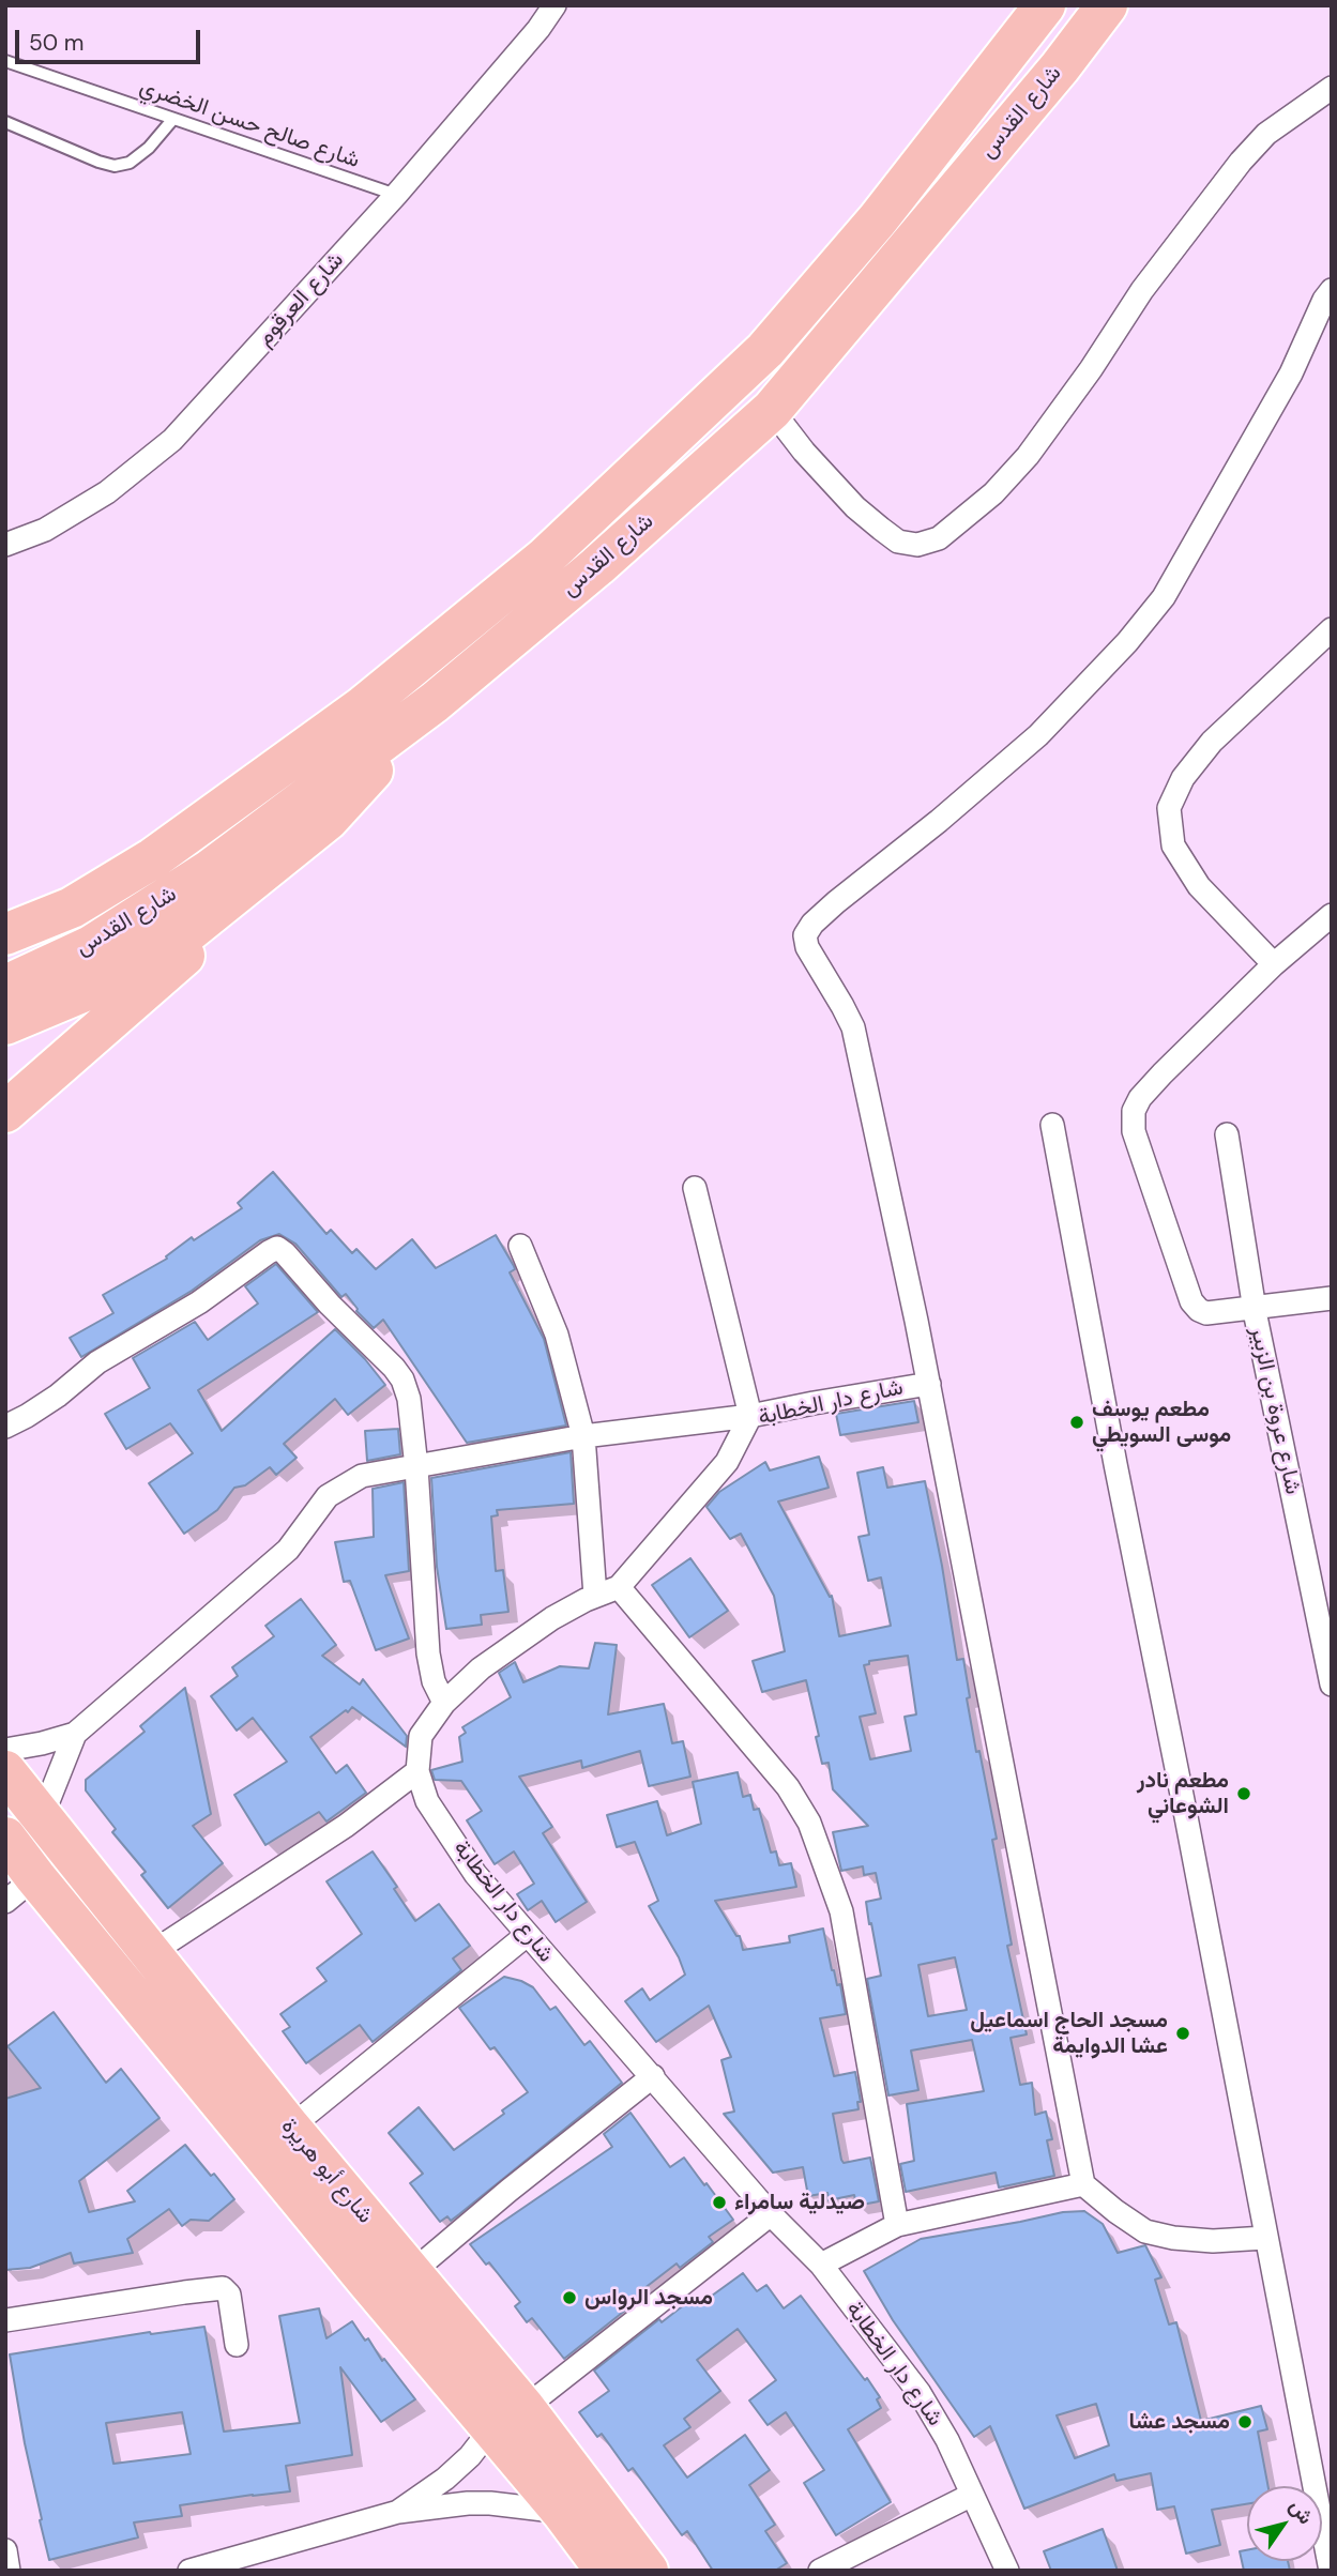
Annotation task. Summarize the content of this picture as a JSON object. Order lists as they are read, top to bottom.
{
  "streets": {
    "highway": ["شارع القدس", "شارع أبو هريرة"],
    "street": ["شارع العرقوم", "شارع دار الخطابة", "شارع عروة بن الزبير"],
    "lane": ["شارع صالح حسن الخضري"]
  },
  "crossings": [
    ["شارع صالح حسن الخضري", "شارع العرقوم"]
  ],
  "places": [
    "مطعم يوسف موسى السويطي",
    "مطعم نادر الشوعاني",
    "مسجد الحاج اسماعيل عشا الدوايمة",
    "صيدلية سامراء",
    "مسجد الرواس",
    "مسجد عشا"
  ],
  "scale_bar": "50 m",
  "north": "top right"
}
